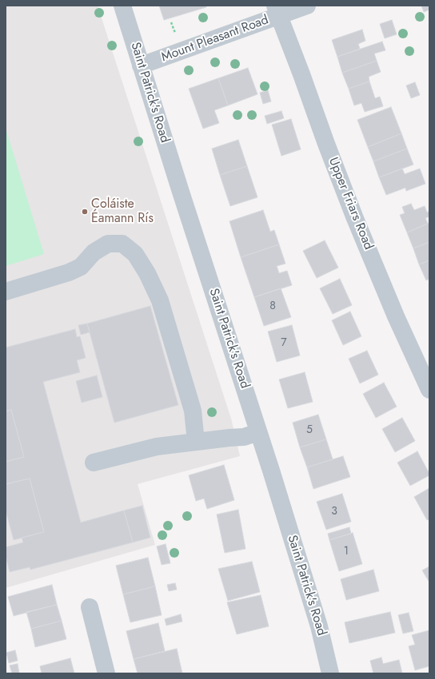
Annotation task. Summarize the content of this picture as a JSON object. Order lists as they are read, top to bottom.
{
  "streets": {
    "street": ["Mount Pleasant Road", "Saint Patrick's Road", "Upper Friars Road"]
  },
  "crossings": [
    ["Mount Pleasant Road", "Saint Patrick's Road"],
    ["Mount Pleasant Road", "Upper Friars Road"]
  ],
  "places": ["Coláiste Éamann Rís"],
  "house_numbers": [
    "8",
    "7",
    "5",
    "3",
    "1"
  ]
}
